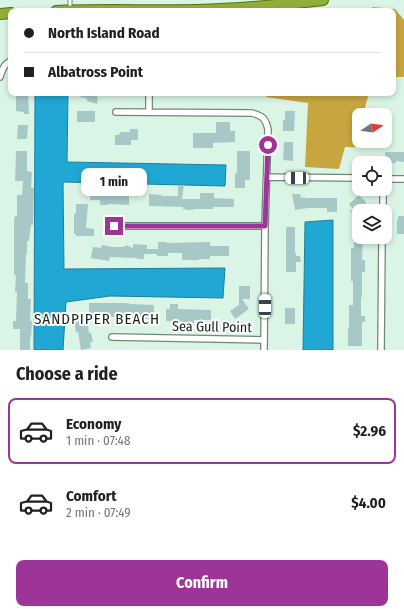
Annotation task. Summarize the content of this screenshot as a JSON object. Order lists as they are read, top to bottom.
{
  "streets": {
    "street": ["Sea Gull Point"]
  },
  "districts": ["SANDPIPER BEACH"],
  "north": "right",
  "page": {
    "banner": ["North Island Road", "Albatross Point"],
    "bubble": "1 min",
    "heading": "Choose a ride",
    "list": [
      {
        "name": "Economy",
        "note": "1 min · 07:48",
        "value": "$2.96"
      },
      {
        "name": "Comfort",
        "note": "2 min · 07:49",
        "value": "$4.00"
      }
    ],
    "buttons": "Confirm"
  }
}
